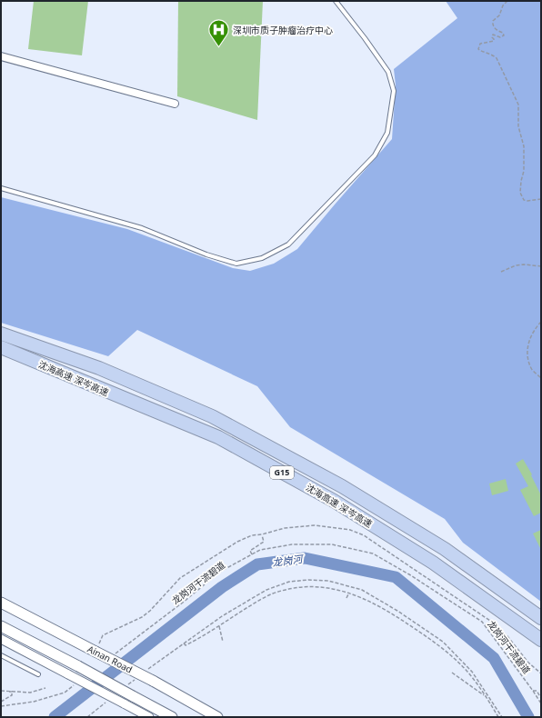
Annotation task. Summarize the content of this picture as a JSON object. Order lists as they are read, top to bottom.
{
  "streets": {
    "highway": ["沈海高速 深岑高速", "G15"],
    "main road": ["Ainan Road"],
    "path": ["龙岗河干流碧道"]
  },
  "water": ["龙岗河"],
  "places": {
    "hospital": ["深圳市质子肿瘤治疗中心"]
  }
}
